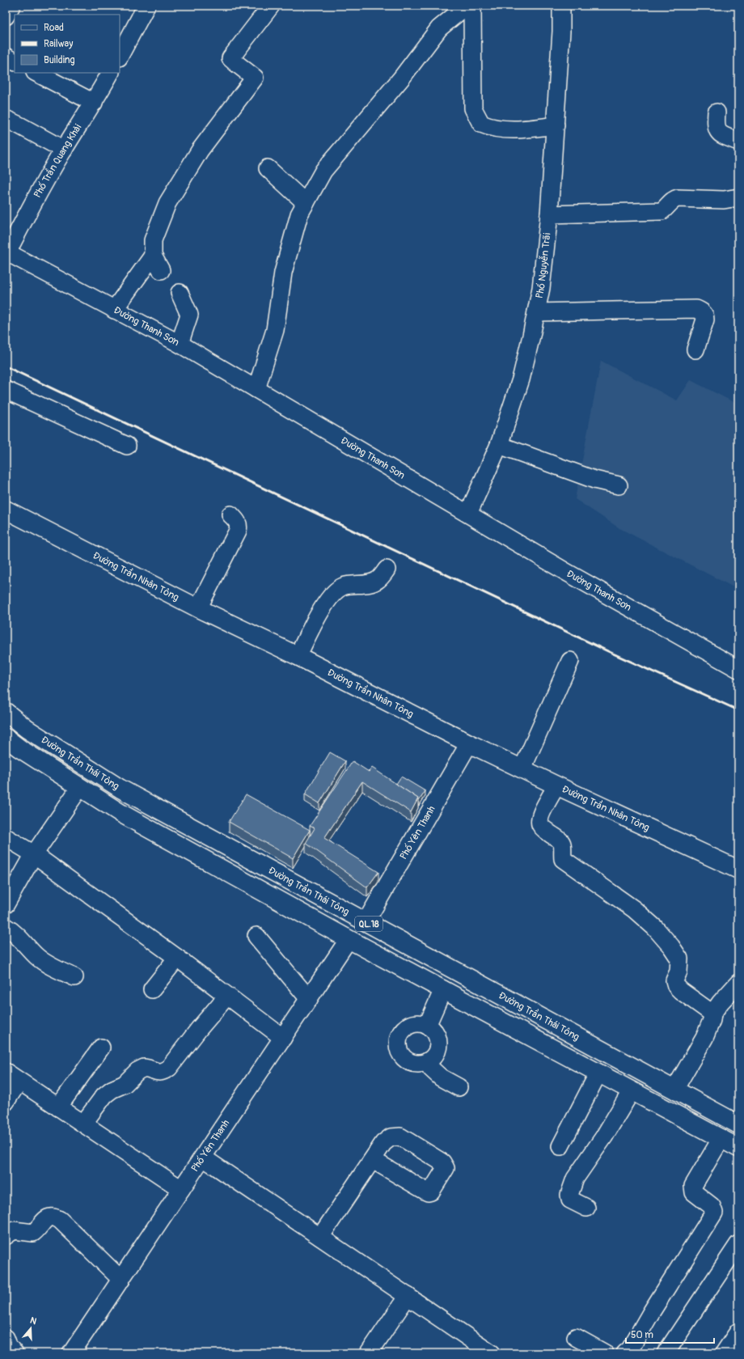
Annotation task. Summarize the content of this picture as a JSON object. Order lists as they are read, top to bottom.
{
  "streets": {
    "main road": ["Đường Trần Nhân Tông", "Đường Trần Thái Tông", "QL.18"],
    "street": [
      "Phố Trần Quang Khải",
      "Phố Nguyễn Trãi",
      "Đường Thanh Sơn",
      "Phố Yên Thanh"
    ]
  },
  "crossings": [
    ["Phố Trần Quang Khải", "Đường Thanh Sơn"],
    ["Phố Nguyễn Trãi", "Đường Thanh Sơn"],
    ["Đường Trần Nhân Tông", "Phố Yên Thanh"],
    ["Đường Trần Thái Tông", "Phố Yên Thanh"]
  ],
  "legend": ["Road", "Railway", "Building"],
  "scale_bar": "50 m",
  "north": "top"
}
